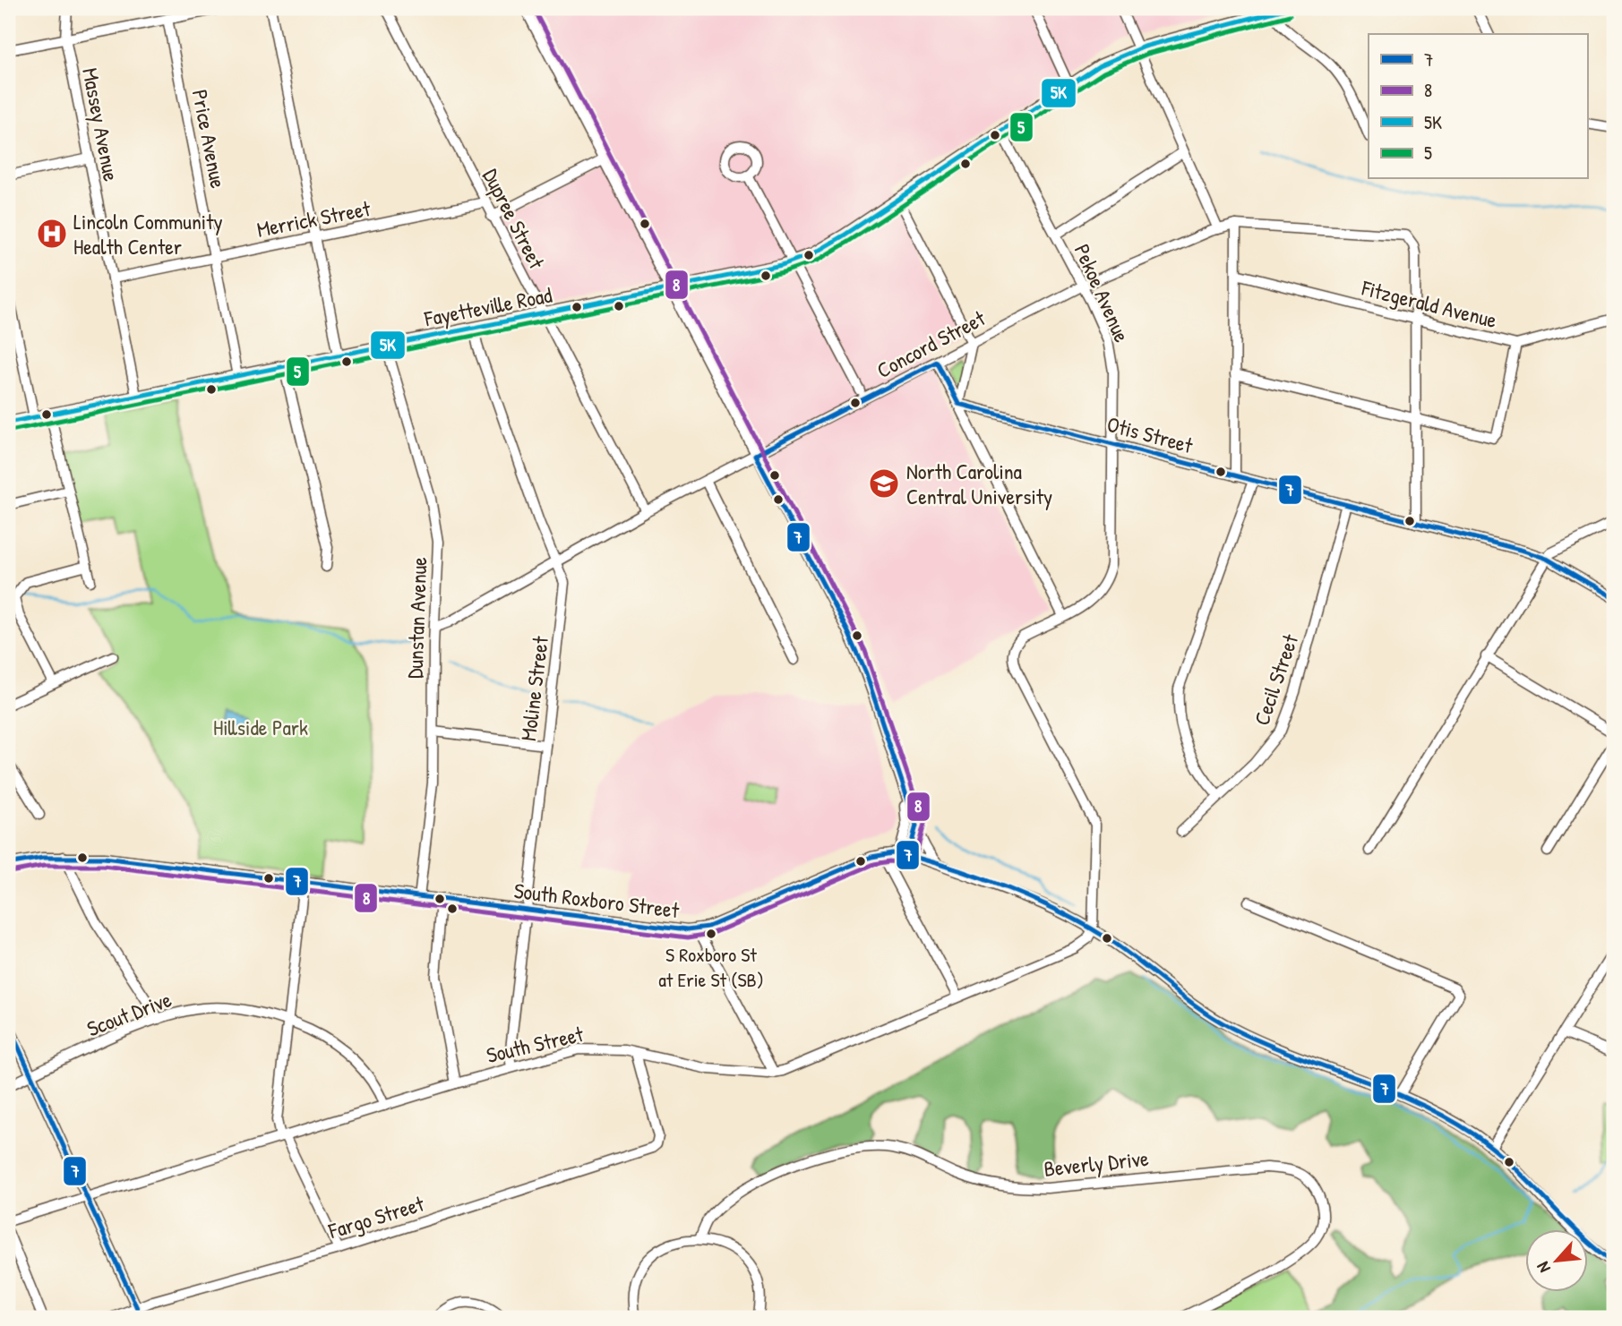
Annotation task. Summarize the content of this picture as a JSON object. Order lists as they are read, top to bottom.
{
  "streets": {
    "main road": ["Fayetteville Road"],
    "street": [
      "Massey Avenue",
      "Price Avenue",
      "Merrick Street",
      "Dupree Street",
      "Pekoe Avenue",
      "Fitzgerald Avenue",
      "Concord Street",
      "Otis Street",
      "Dunstan Avenue",
      "Cecil Street",
      "Moline Street",
      "South Roxboro Street",
      "Scout Drive",
      "South Street",
      "Beverly Drive",
      "Fargo Street"
    ]
  },
  "crossings": [
    ["Massey Avenue", "Merrick Street"],
    ["Massey Avenue", "Fayetteville Road"],
    ["Price Avenue", "Merrick Street"],
    ["Price Avenue", "Fayetteville Road"],
    ["Merrick Street", "Dupree Street"],
    ["Dupree Street", "Fayetteville Road"],
    ["Dupree Street", "Concord Street"],
    ["Pekoe Avenue", "Fayetteville Road"],
    ["Pekoe Avenue", "Concord Street"],
    ["Pekoe Avenue", "Otis Street"],
    ["Pekoe Avenue", "South Roxboro Street"],
    ["Pekoe Avenue", "South Street"],
    ["Fitzgerald Avenue", "Concord Street"],
    ["Fayetteville Road", "Dunstan Avenue"],
    ["Fayetteville Road", "Moline Street"],
    ["Concord Street", "Dunstan Avenue"],
    ["Concord Street", "Moline Street"],
    ["Otis Street", "Cecil Street"],
    ["Dunstan Avenue", "South Roxboro Street"],
    ["Moline Street", "South Roxboro Street"],
    ["Moline Street", "South Street"],
    ["South Roxboro Street", "South Street"],
    ["Scout Drive", "South Street"],
    ["South Street", "Fargo Street"]
  ],
  "parks": ["Hillside Park"],
  "places": {
    "hospital": ["Lincoln Community Health Center"],
    "school or university": ["North Carolina Central University"],
    "other": ["S Roxboro St at Erie St (SB)"]
  },
  "lines": [
    "transit line 8",
    "transit line 5K",
    "transit line 5",
    "transit line 7"
  ],
  "legend": [
    "7",
    "8",
    "5K",
    "5"
  ],
  "north": "bottom left"
}
